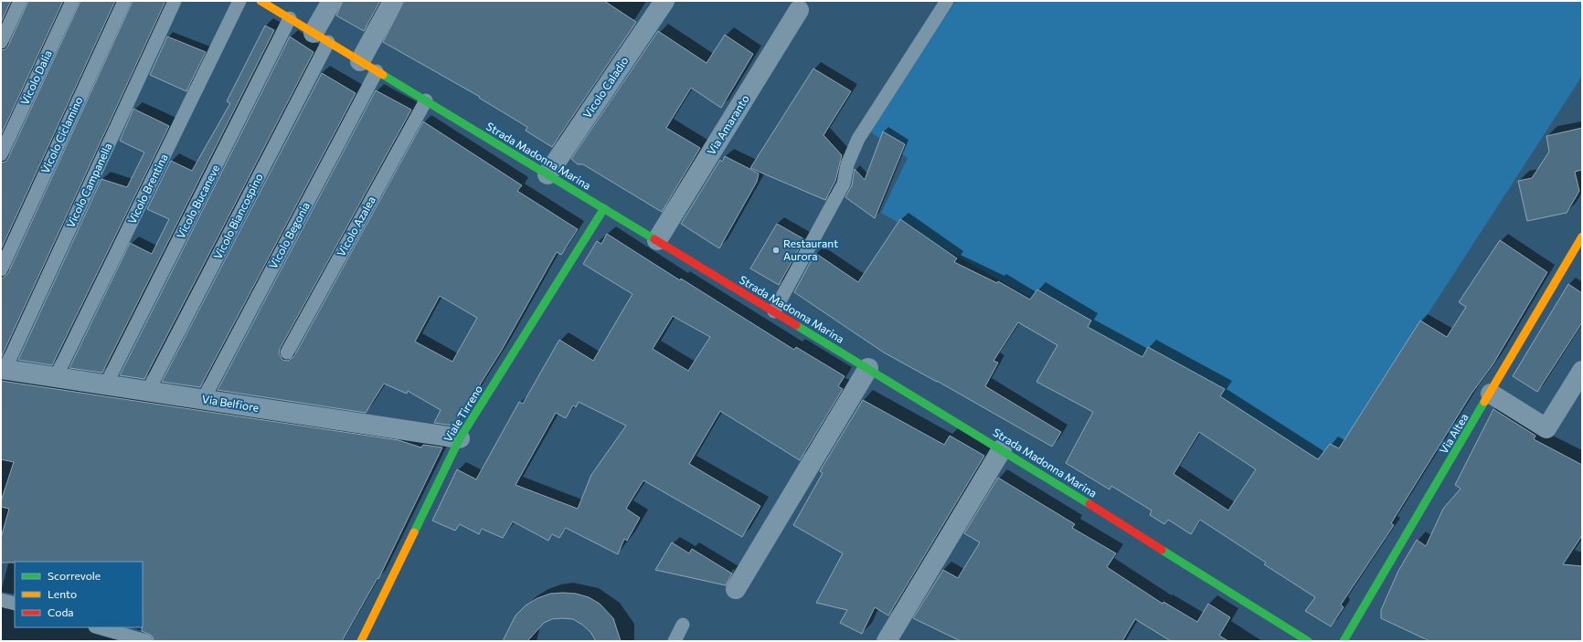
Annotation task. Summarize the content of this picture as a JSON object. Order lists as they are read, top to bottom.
{
  "streets": {
    "street": [
      "Vicolo Caladio",
      "Via Amaranto",
      "Strada Madonna Marina",
      "Via Belfiore",
      "Viale Tirreno",
      "Via Altea"
    ],
    "lane": [
      "Vicolo Dalia",
      "Vicolo Ciclamino",
      "Vicolo Campanella",
      "Vicolo Brentina",
      "Vicolo Bucaneve",
      "Vicolo Biancospino",
      "Vicolo Azalea",
      "Vicolo Begonia"
    ]
  },
  "crossings": [
    ["Vicolo Caladio", "Strada Madonna Marina"],
    ["Via Amaranto", "Strada Madonna Marina"],
    ["Strada Madonna Marina", "Vicolo Bucaneve"],
    ["Strada Madonna Marina", "Vicolo Biancospino"],
    ["Strada Madonna Marina", "Vicolo Azalea"],
    ["Strada Madonna Marina", "Vicolo Begonia"],
    ["Strada Madonna Marina", "Viale Tirreno"],
    ["Vicolo Campanella", "Via Belfiore"],
    ["Vicolo Brentina", "Via Belfiore"],
    ["Vicolo Bucaneve", "Via Belfiore"],
    ["Vicolo Biancospino", "Via Belfiore"],
    ["Vicolo Begonia", "Via Belfiore"],
    ["Via Belfiore", "Viale Tirreno"]
  ],
  "places": ["Restaurant Aurora"],
  "legend": ["Scorrevole", "Lento", "Coda"]
}
